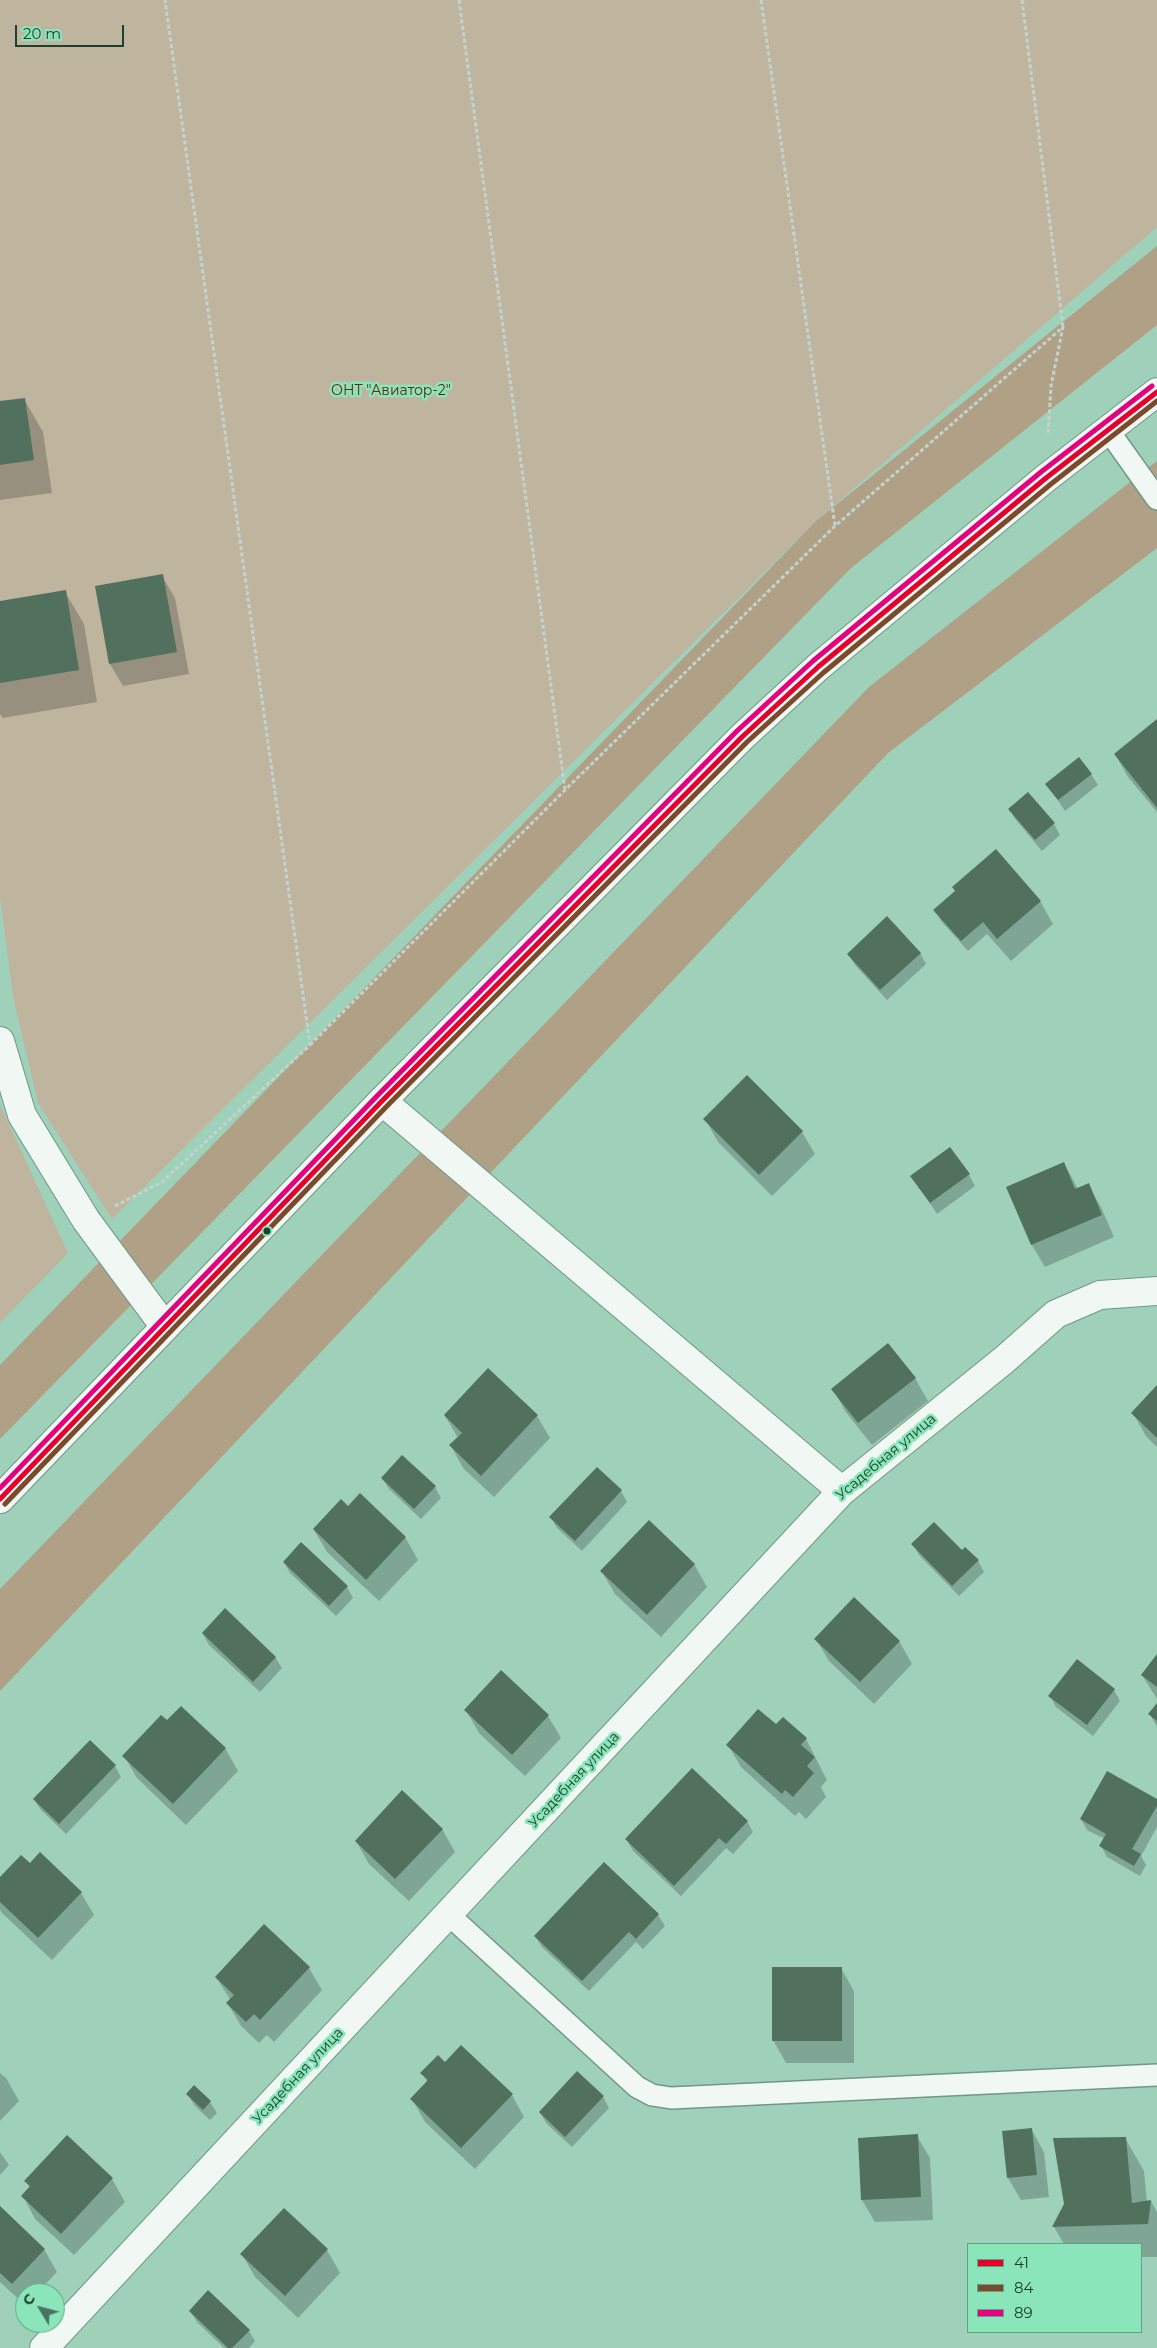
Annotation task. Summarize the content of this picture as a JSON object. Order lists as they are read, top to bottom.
{
  "streets": {
    "street": ["Усадебная улица"]
  },
  "parks": ["ОНТ \"Авиатор-2\""],
  "lines": ["transit line 89", "transit line 41", "transit line 84"],
  "legend": ["41", "84", "89"],
  "scale_bar": "20 m",
  "north": "top left"
}
